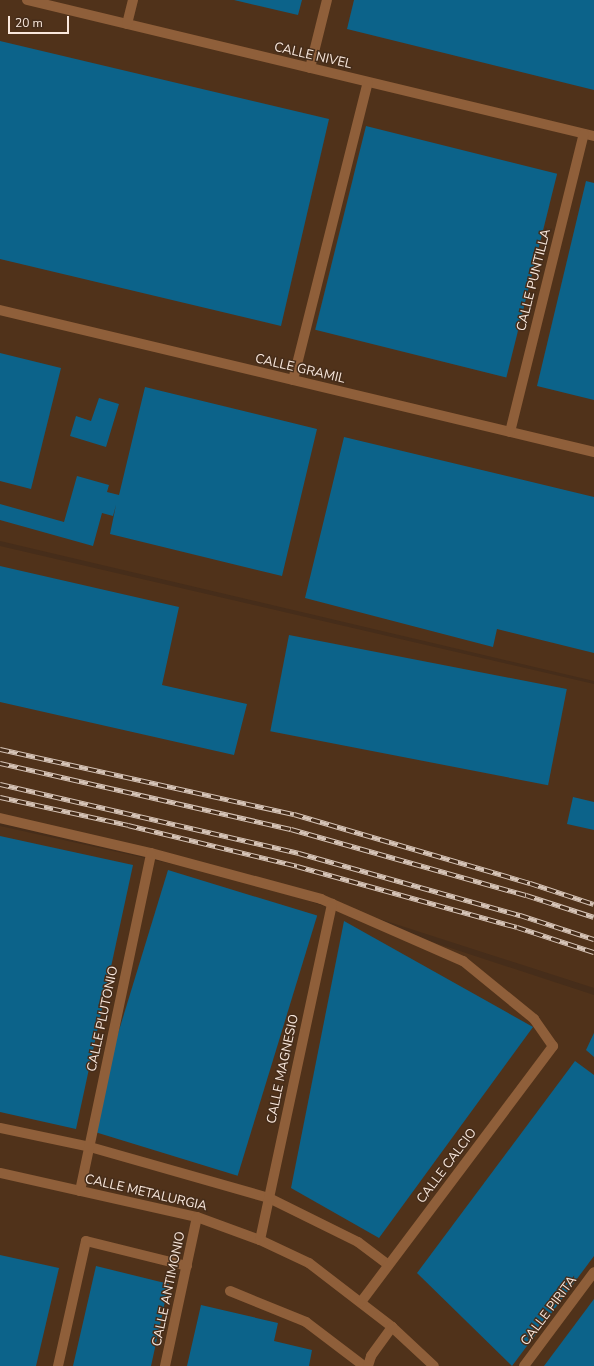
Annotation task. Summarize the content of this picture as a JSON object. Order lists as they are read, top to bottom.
{
  "streets": {
    "street": [
      "CALLE NIVEL",
      "CALLE PUNTILLA",
      "CALLE GRAMIL",
      "CALLE PLUTONIO",
      "CALLE MAGNESIO",
      "CALLE CALCIO",
      "CALLE METALURGIA",
      "CALLE ANTIMONIO",
      "CALLE PIRITA"
    ]
  },
  "crossings": [
    ["CALLE NIVEL", "CALLE PUNTILLA"],
    ["CALLE PUNTILLA", "CALLE GRAMIL"],
    ["CALLE PLUTONIO", "CALLE METALURGIA"],
    ["CALLE MAGNESIO", "CALLE CALCIO"],
    ["CALLE MAGNESIO", "CALLE METALURGIA"],
    ["CALLE CALCIO", "CALLE METALURGIA"],
    ["CALLE METALURGIA", "CALLE ANTIMONIO"]
  ],
  "scale_bar": "20 m"
}
